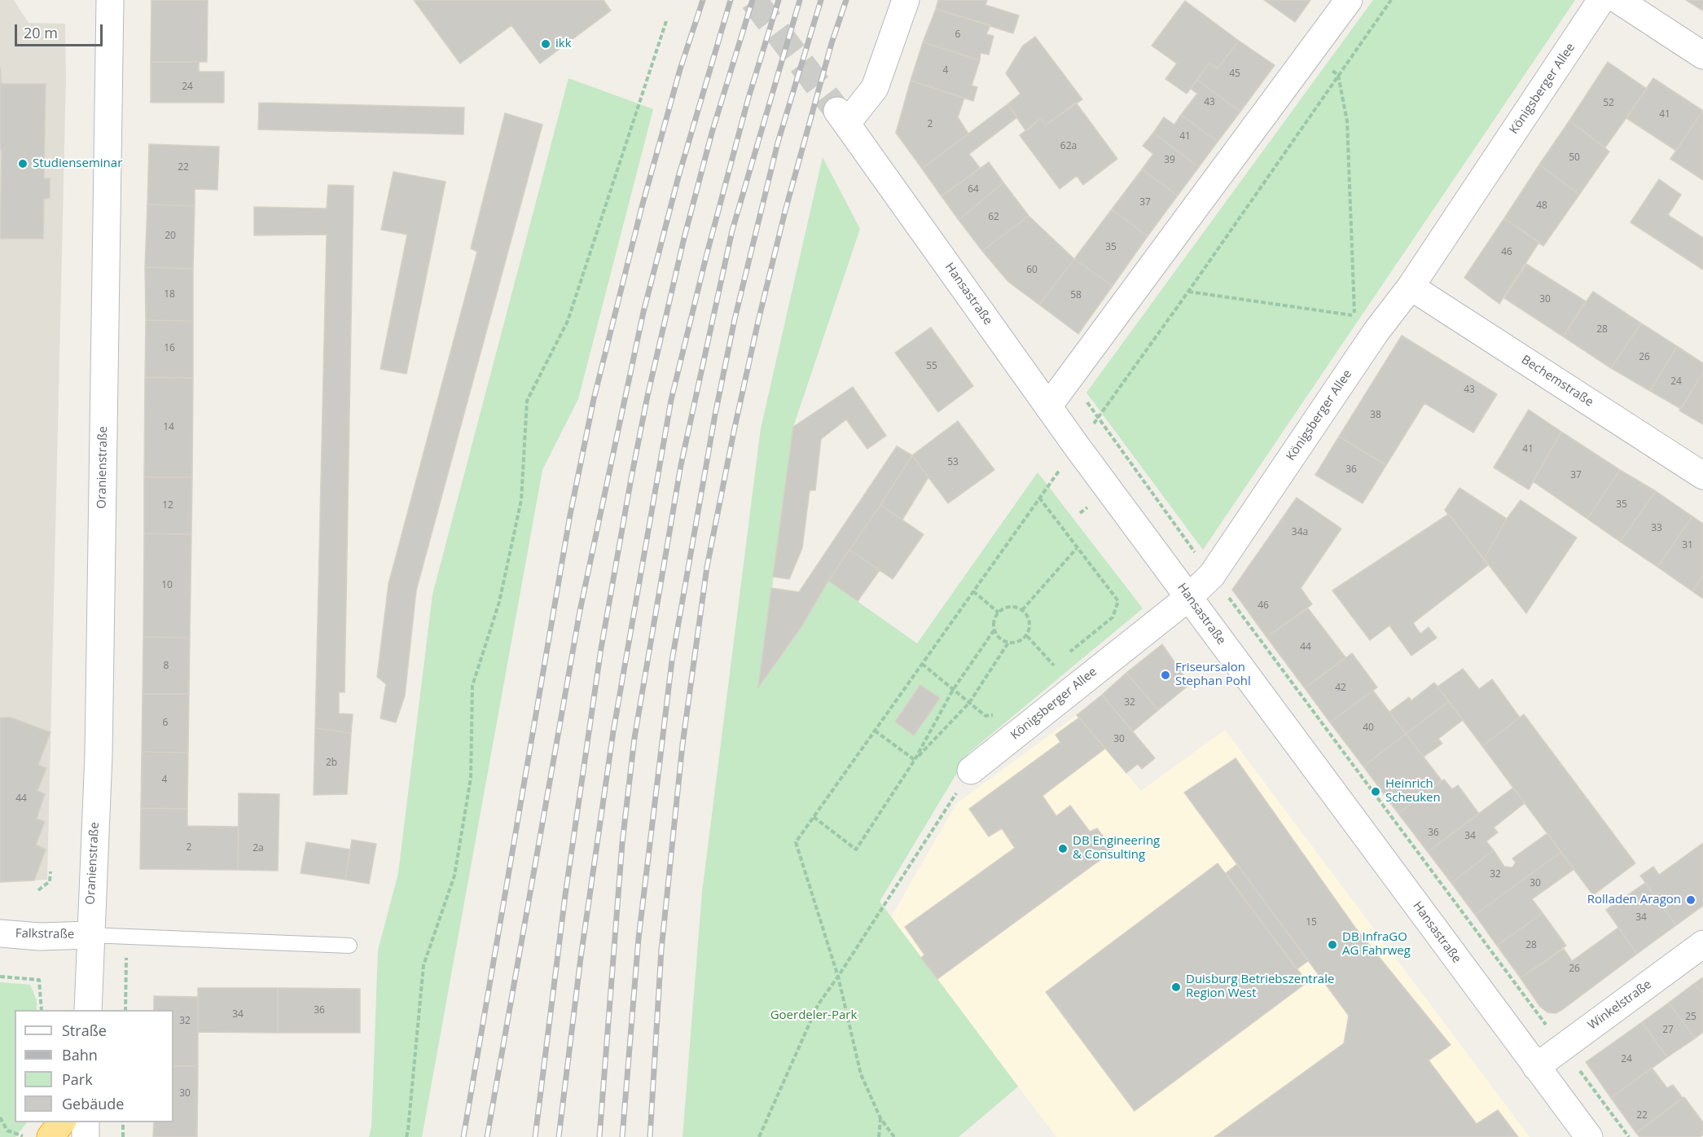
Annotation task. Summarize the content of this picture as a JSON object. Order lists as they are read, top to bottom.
{
  "streets": {
    "street": [
      "Königsberger Allee",
      "Hansastraße",
      "Bechemstraße",
      "Oranienstraße",
      "Falkstraße",
      "Winkelstraße"
    ]
  },
  "crossings": [
    ["Königsberger Allee", "Hansastraße"],
    ["Königsberger Allee", "Bechemstraße"],
    ["Hansastraße", "Winkelstraße"],
    ["Oranienstraße", "Falkstraße"]
  ],
  "parks": ["Goerdeler-Park"],
  "places": [
    "ikk",
    "Studienseminar",
    "Friseursalon Stephan Pohl",
    "Heinrich Scheuken",
    "DB Engineering & Consulting",
    "Rolladen Aragon",
    "DB InfraGO AG Fahrweg",
    "Duisburg Betriebszentrale Region West"
  ],
  "house_numbers": [
    "6",
    "4",
    "45",
    "24",
    "43",
    "52",
    "41",
    "2",
    "41",
    "62a",
    "50",
    "39",
    "22",
    "64",
    "37",
    "48",
    "62",
    "20",
    "35",
    "46",
    "60",
    "18",
    "58",
    "30",
    "28",
    "16",
    "26",
    "55",
    "24",
    "43",
    "38",
    "14",
    "41",
    "53",
    "36",
    "37",
    "35",
    "12",
    "33",
    "34a",
    "31",
    "10",
    "46",
    "44",
    "8",
    "42",
    "32",
    "6",
    "40",
    "30",
    "2b",
    "4",
    "44",
    "36",
    "34",
    "2",
    "2a",
    "32",
    "30",
    "34",
    "15",
    "28",
    "26",
    "36",
    "34",
    "25",
    "32",
    "27",
    "24",
    "30",
    "22"
  ],
  "legend": [
    "Straße",
    "Bahn",
    "Park",
    "Gebäude"
  ],
  "scale_bar": "20 m"
}
